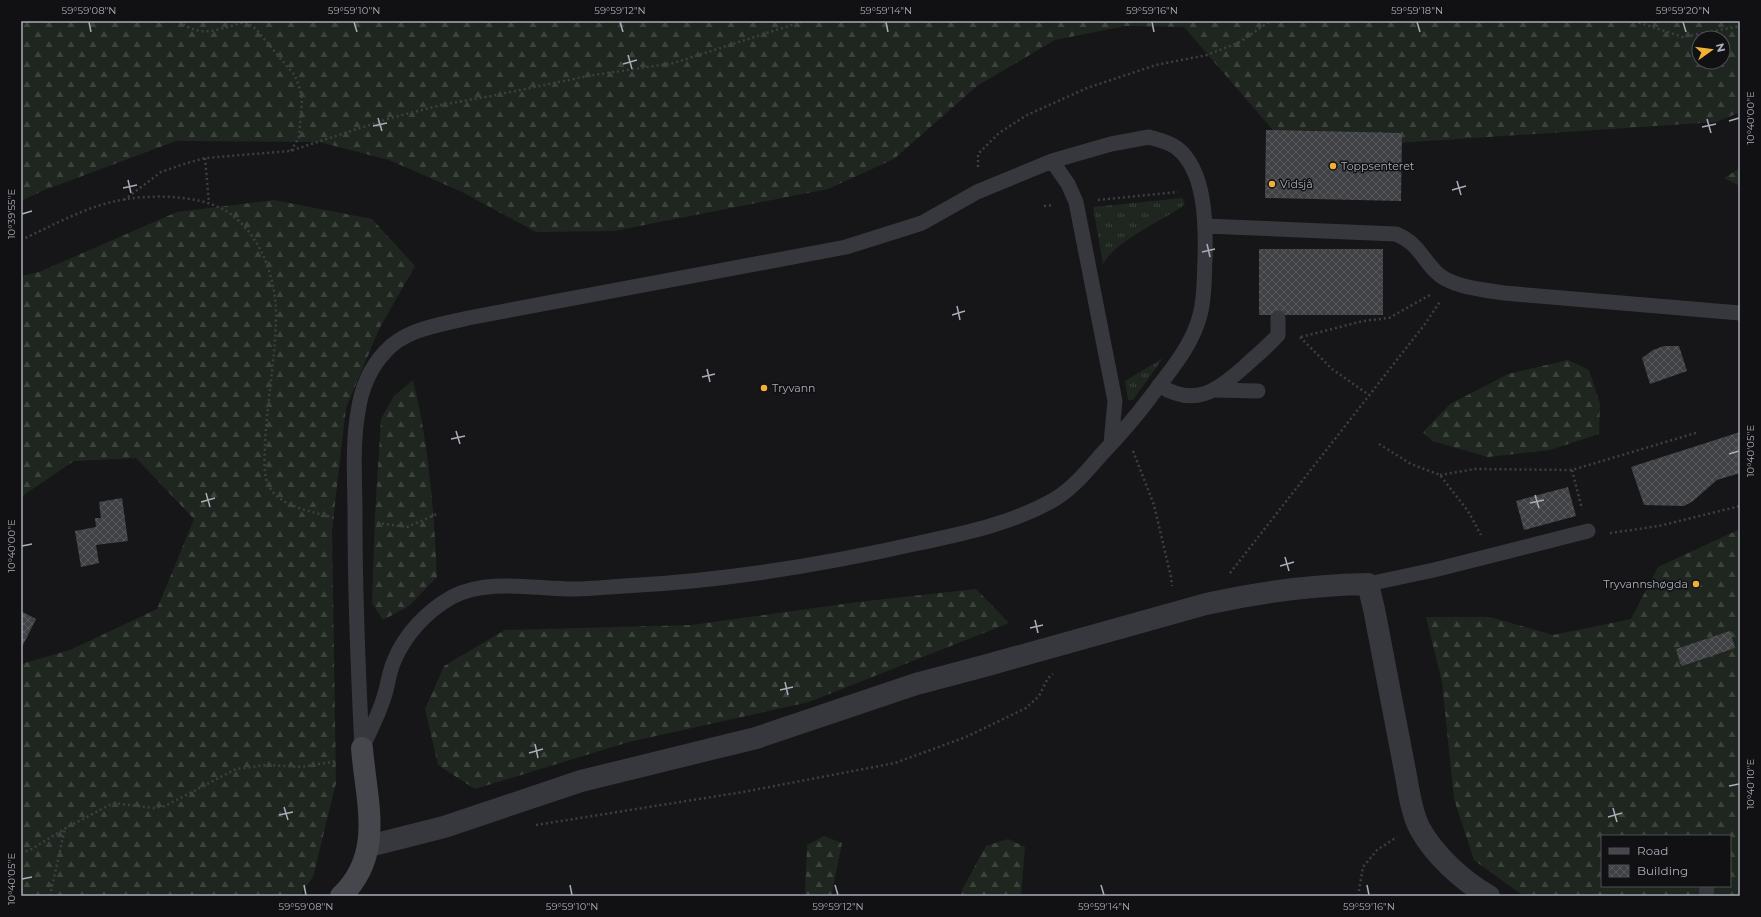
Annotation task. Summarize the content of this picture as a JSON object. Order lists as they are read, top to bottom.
{
  "places": [
    "Toppsenteret",
    "Vidsjå",
    "Tryvann",
    "Tryvannshøgda"
  ],
  "legend": ["Road", "Building"],
  "north": "right",
  "coordinates": [
    "59°59'08\"N",
    "59°59'10\"N",
    "59°59'12\"N",
    "59°59'14\"N",
    "59°59'16\"N",
    "59°59'18\"N",
    "59°59'20\"N",
    "10°40'00\"E",
    "10°39'55\"E",
    "10°40'05\"E",
    "10°40'10\"E"
  ]
}
